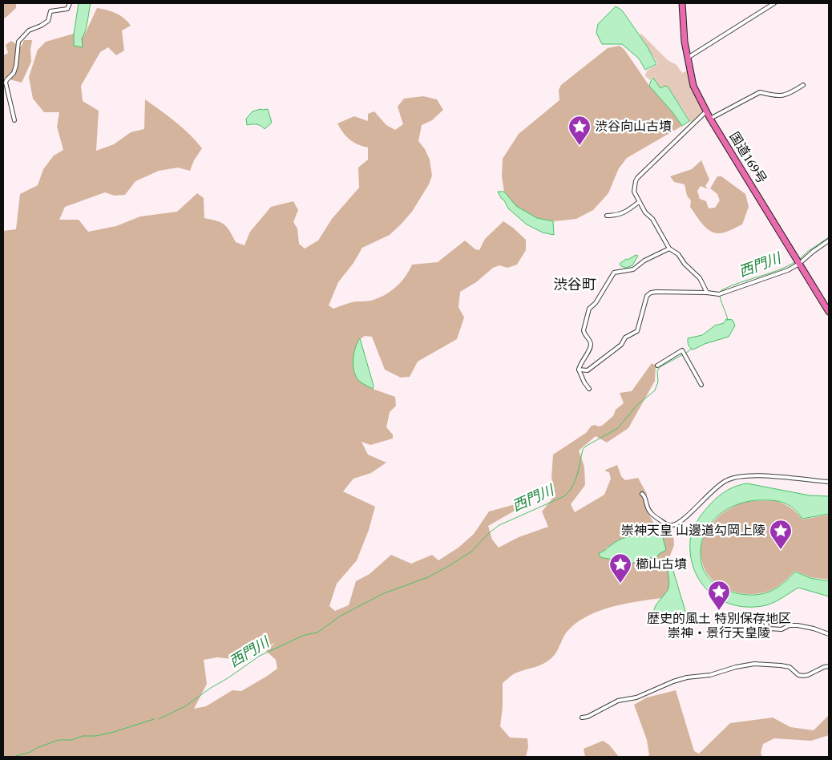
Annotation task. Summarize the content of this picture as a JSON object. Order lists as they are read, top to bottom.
{
  "streets": {
    "highway": ["国道169号"]
  },
  "districts": ["渋谷町"],
  "water": ["西門川"],
  "places": {
    "place": [
      "渋谷向山古墳",
      "崇神天皇 山邊道勾岡上陵",
      "櫛山古墳",
      "歴史的風土 特別保存地区 崇神・景行天皇陵"
    ]
  }
}
